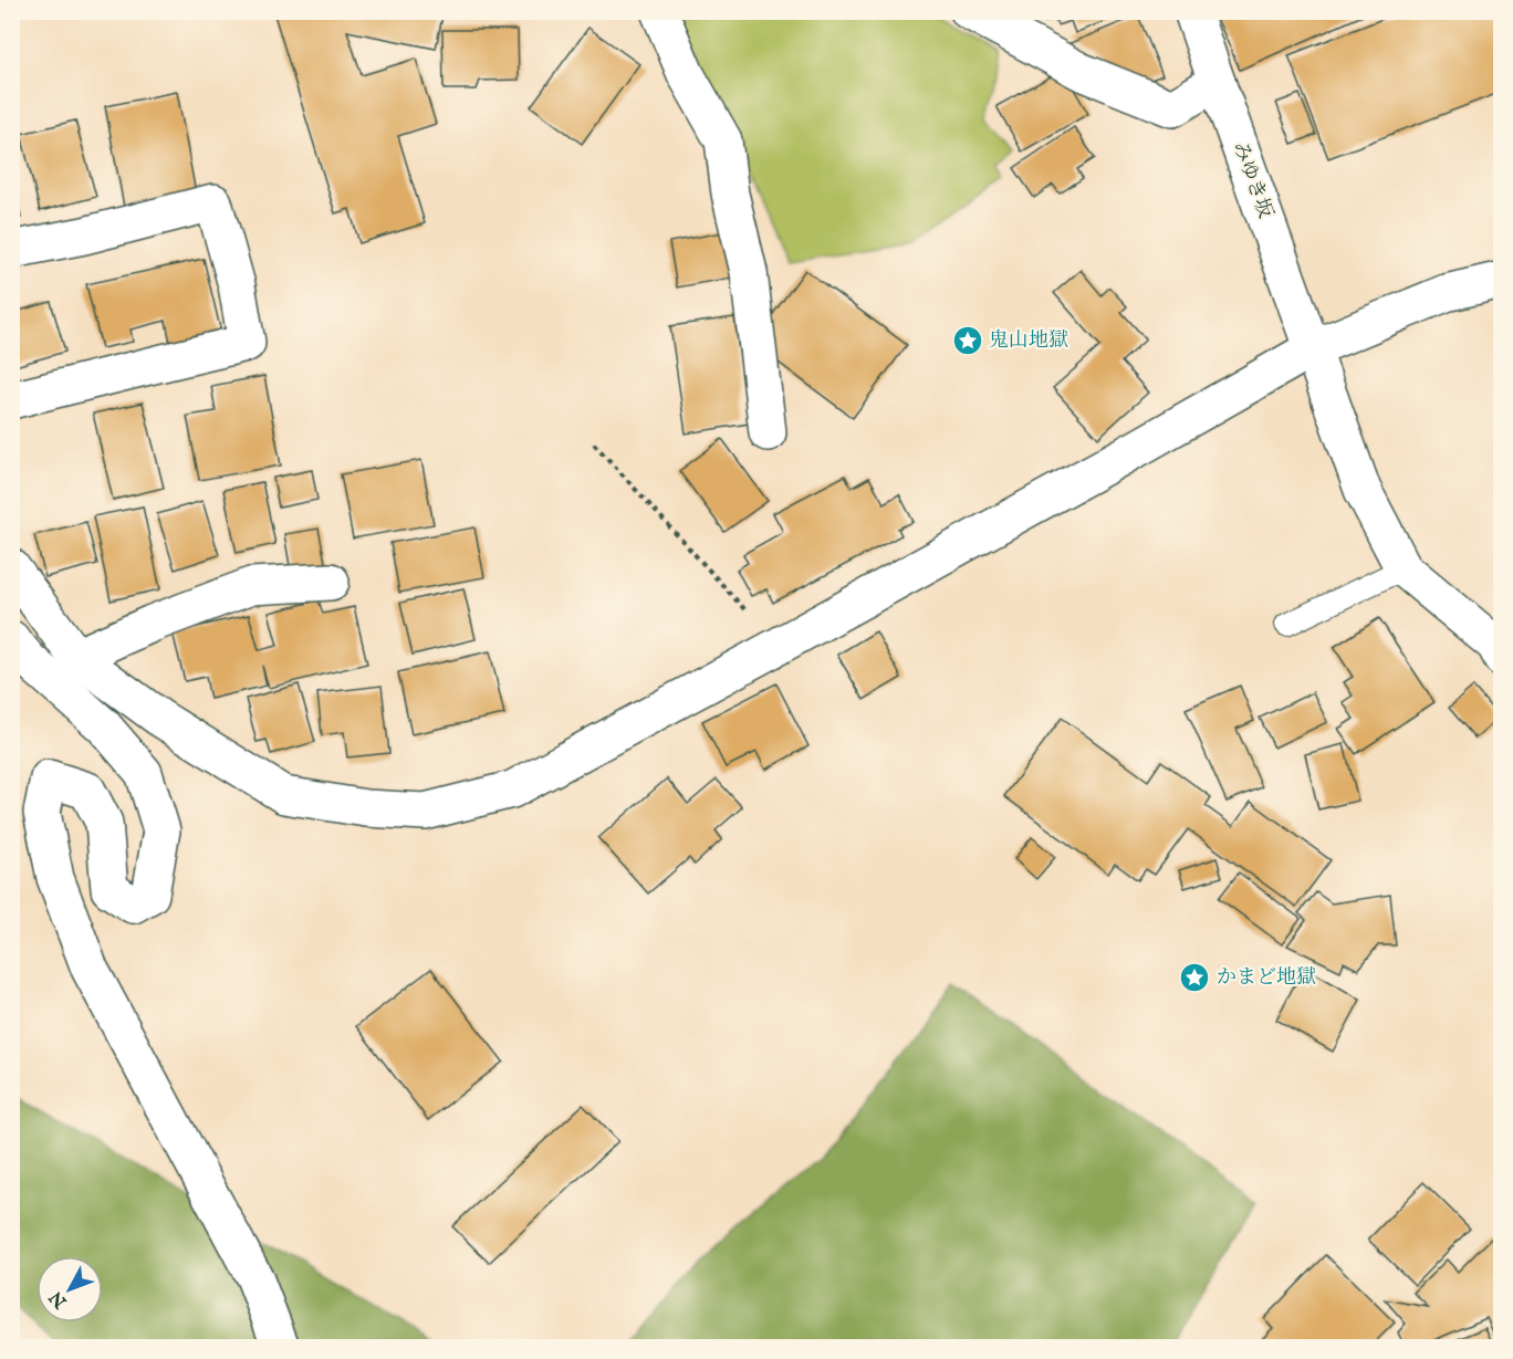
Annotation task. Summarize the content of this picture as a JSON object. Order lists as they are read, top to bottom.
{
  "streets": {
    "street": ["みゆき坂"]
  },
  "places": {
    "place": ["鬼山地獄", "かまど地獄"]
  },
  "north": "bottom left"
}
